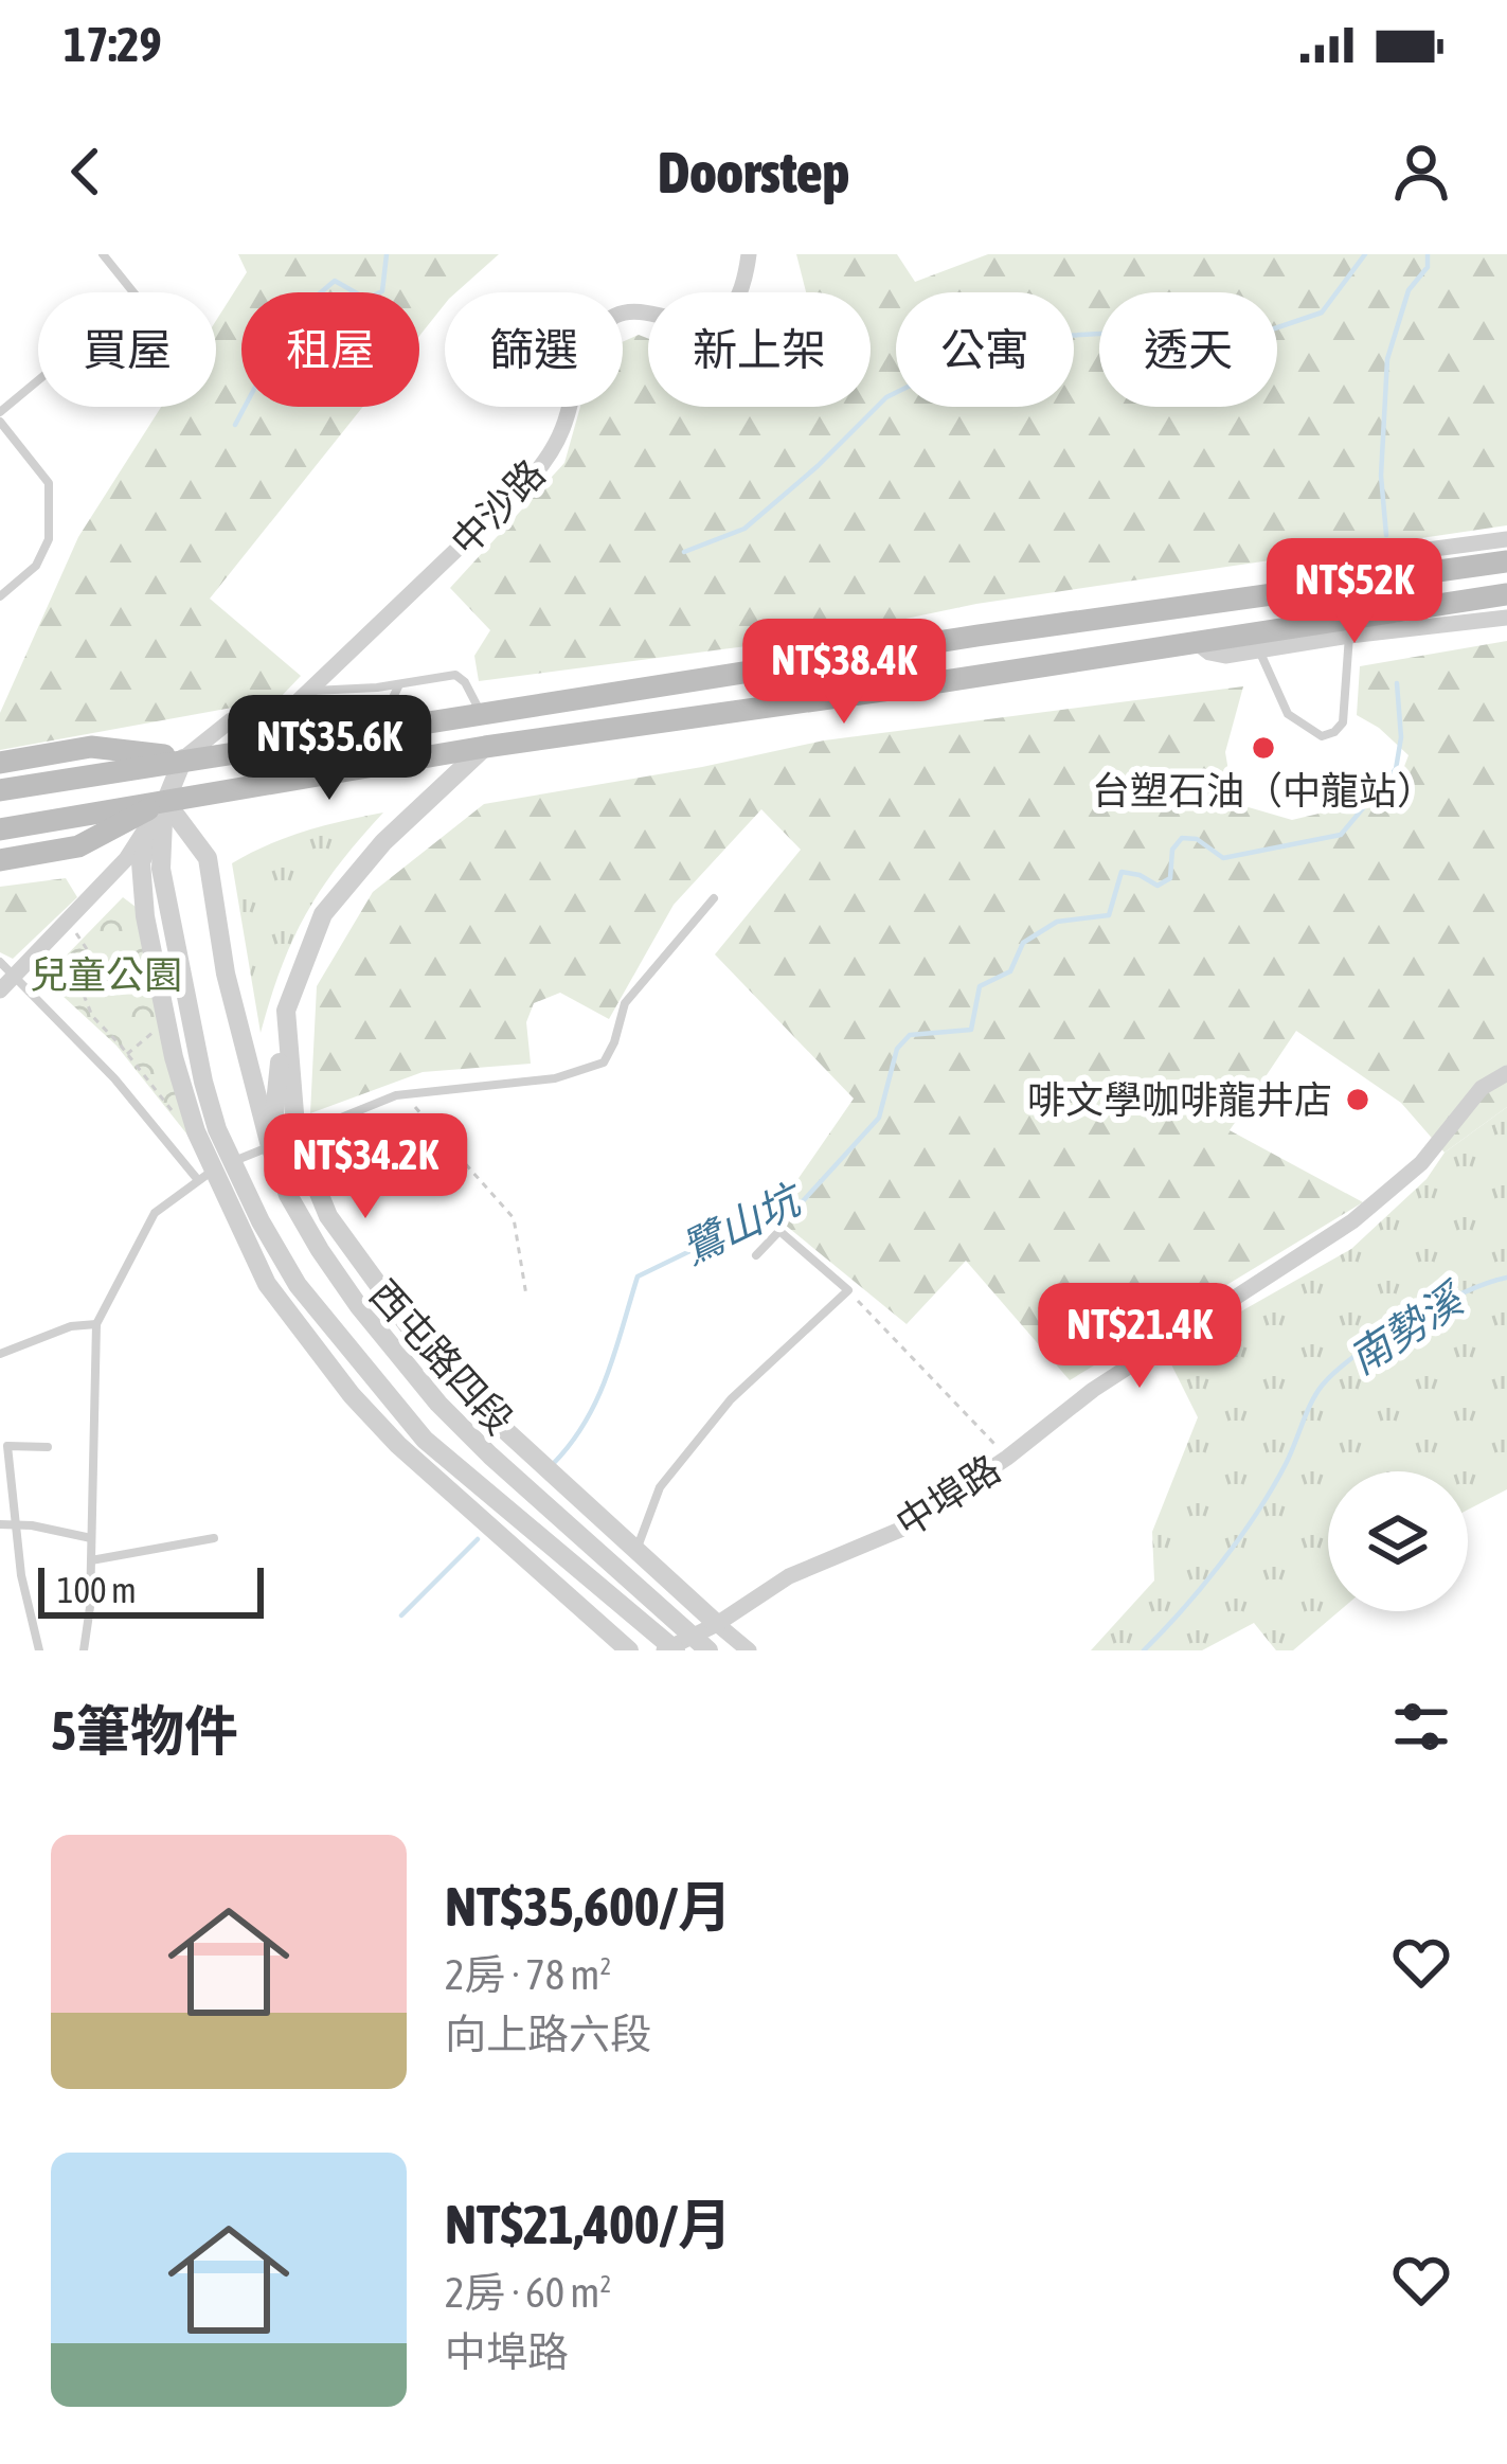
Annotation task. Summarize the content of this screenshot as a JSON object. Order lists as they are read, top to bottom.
{
  "streets": {
    "street": ["中沙路", "西屯路四段", "中埠路"]
  },
  "crossings": [
    ["西屯路四段", "中埠路"]
  ],
  "water": ["鷺山坑", "南勢溪"],
  "parks": ["兒童公園"],
  "places": ["台塑石油（中龍站）", "啡文學咖啡龍井店"],
  "scale_bar": "100 m",
  "page": {
    "status": "17:29",
    "header": "Doorstep",
    "chip": [
      "買屋",
      "租屋",
      "篩選",
      "新上架",
      "公寓",
      "透天"
    ],
    "price": [
      "NT$52K",
      "NT$38.4K",
      "NT$35.6K",
      "NT$34.2K",
      "NT$21.4K"
    ],
    "scale": "100 m",
    "heading": "5筆物件",
    "list": [
      {
        "name": "NT$35,600/月",
        "note": "2房 · 78 m² · 向上路六段"
      },
      {
        "name": "NT$21,400/月",
        "note": "2房 · 60 m² · 中埠路"
      }
    ]
  }
}
